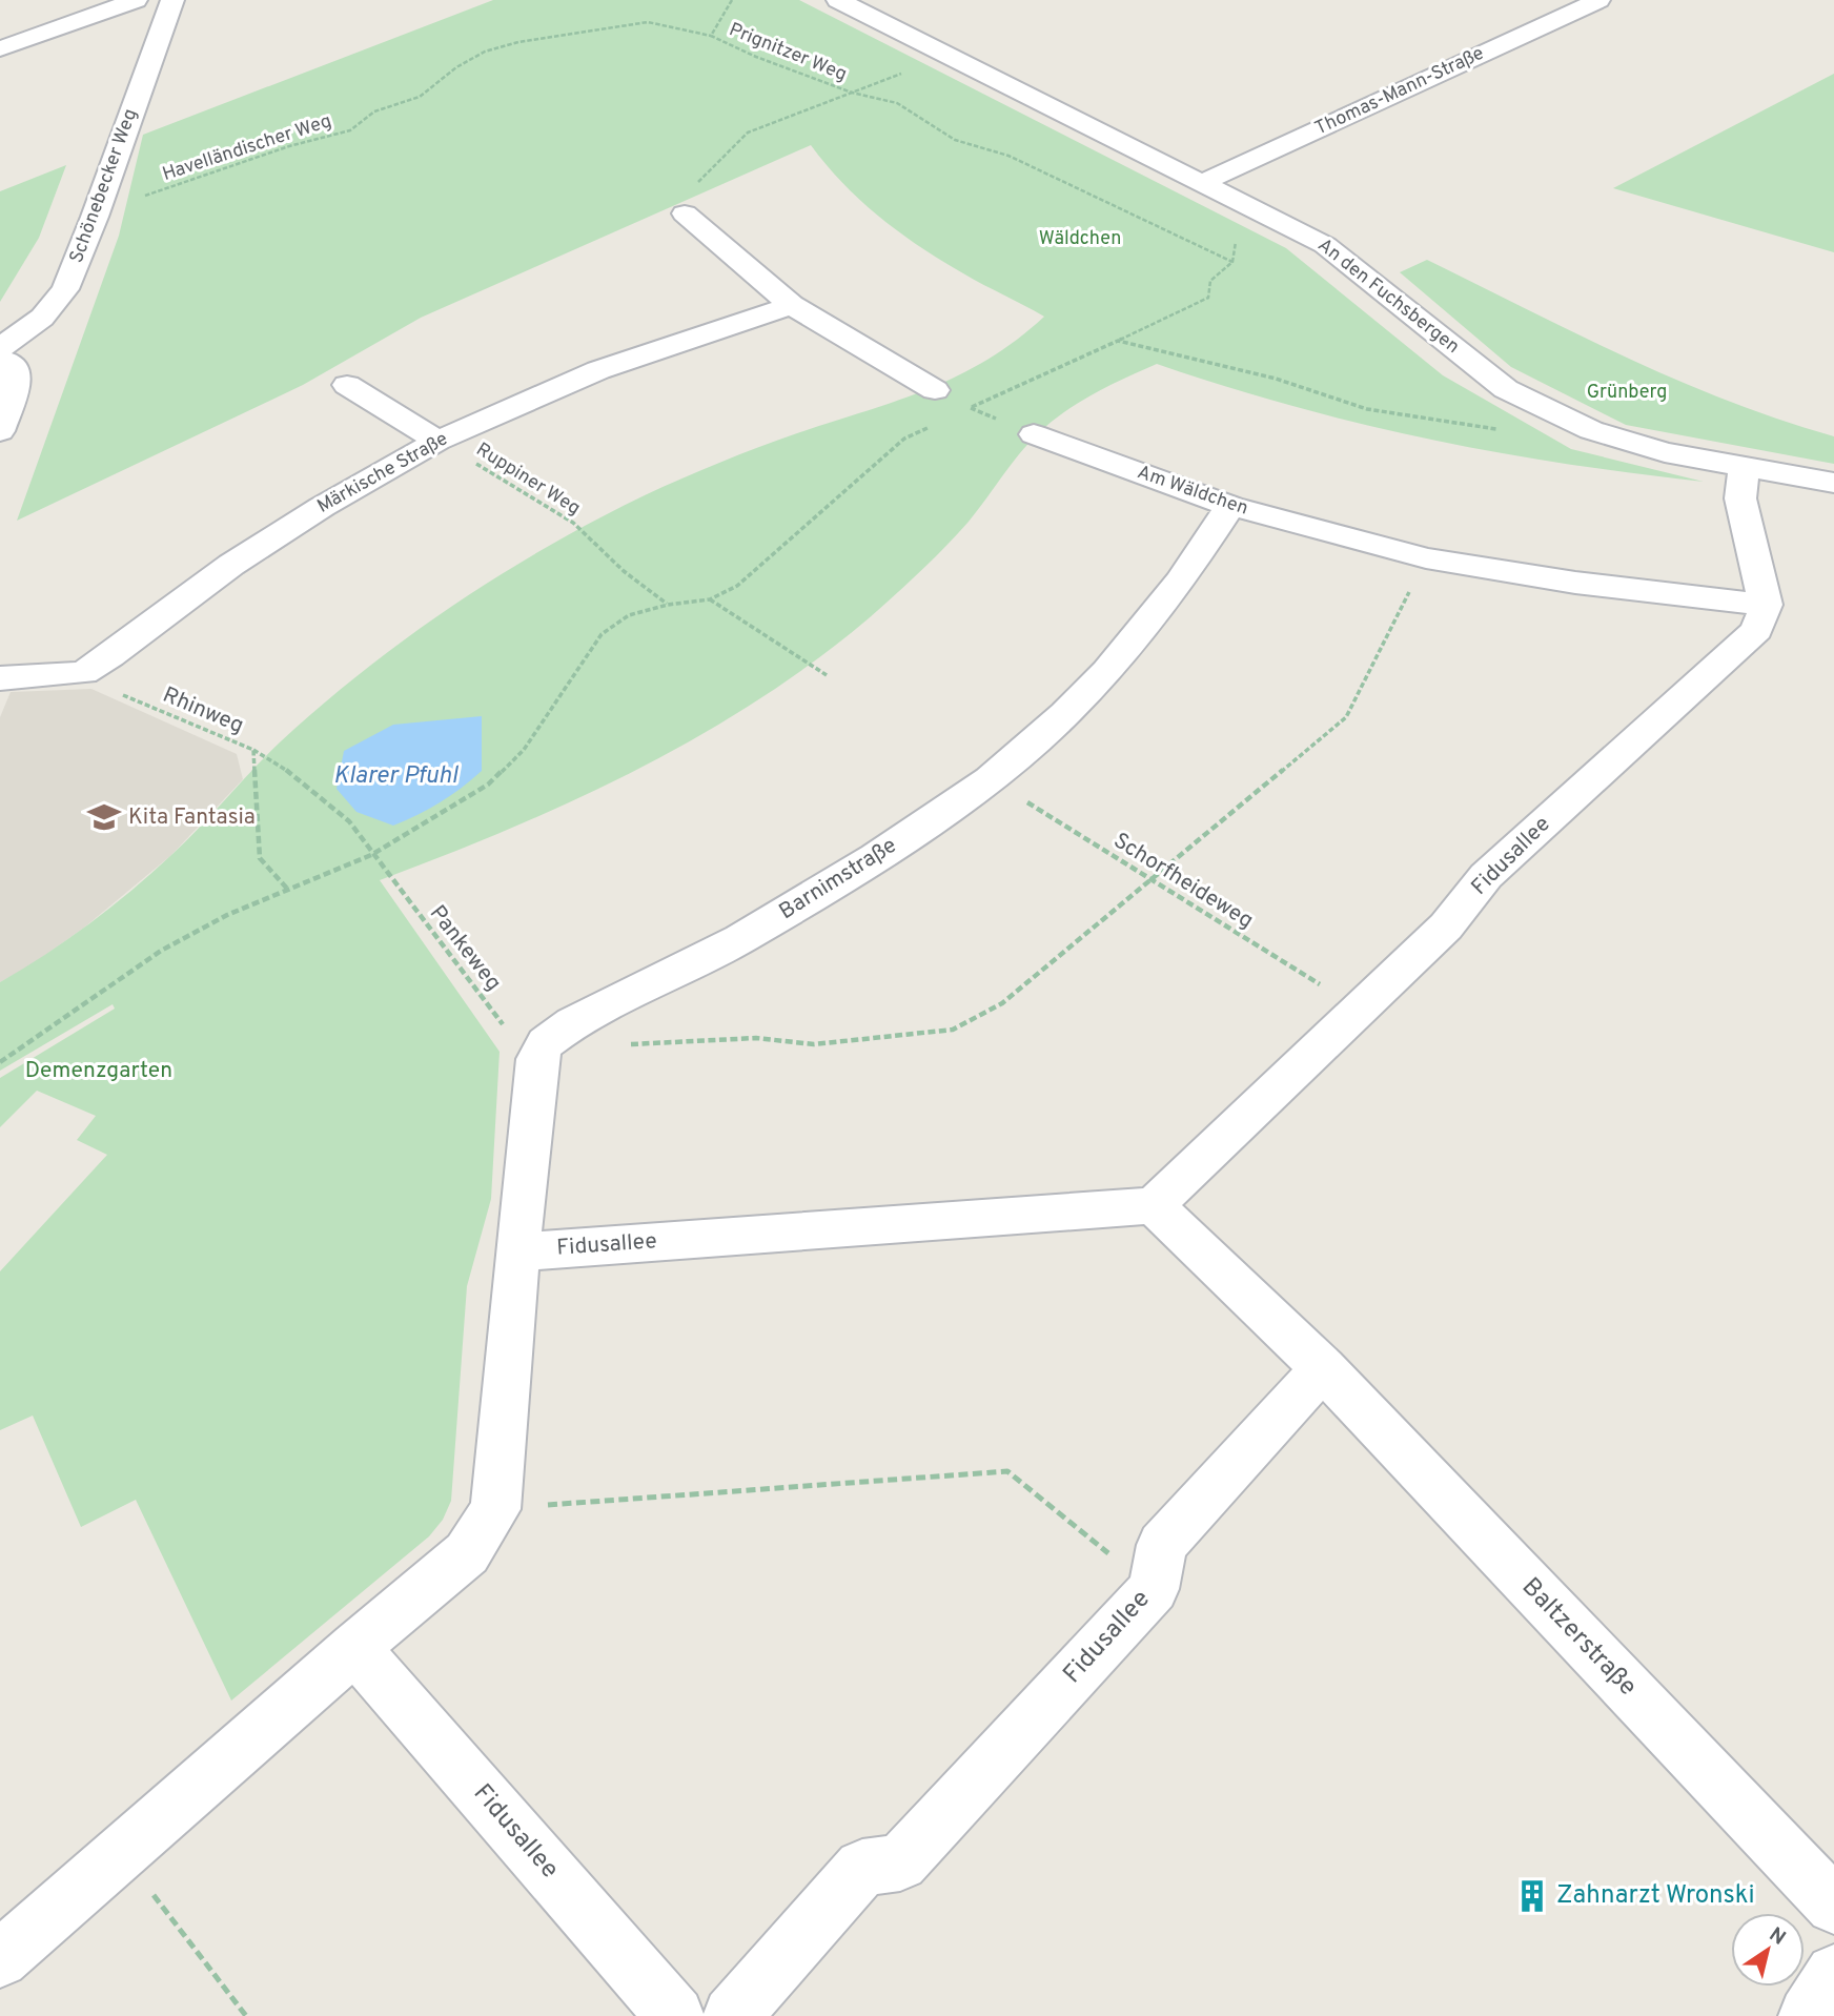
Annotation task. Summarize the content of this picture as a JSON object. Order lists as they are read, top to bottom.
{
  "streets": {
    "street": [
      "Thomas-Mann-Straße",
      "Schönebecker Weg",
      "An den Fuchsbergen",
      "Märkische Straße",
      "Am Wäldchen",
      "Fidusallee",
      "Barnimstraße",
      "Baltzerstraße"
    ],
    "path": [
      "Prignitzer Weg",
      "Havelländischer Weg",
      "Ruppiner Weg",
      "Rhinweg",
      "Schorfheideweg",
      "Pankeweg"
    ]
  },
  "crossings": [
    ["Prignitzer Weg", "Havelländischer Weg"],
    ["Thomas-Mann-Straße", "An den Fuchsbergen"],
    ["Märkische Straße", "Ruppiner Weg"],
    ["Märkische Straße", "Rhinweg"],
    ["Am Wäldchen", "Fidusallee"],
    ["Am Wäldchen", "Barnimstraße"],
    ["Am Wäldchen", "Pankeweg"],
    ["Rhinweg", "Pankeweg"],
    ["Fidusallee", "Schorfheideweg"],
    ["Fidusallee", "Baltzerstraße"],
    ["Barnimstraße", "Schorfheideweg"],
    ["Barnimstraße", "Pankeweg"],
    ["Schorfheideweg", "Pankeweg"]
  ],
  "water": ["Klarer Pfuhl"],
  "parks": ["Wäldchen", "Grünberg", "Demenzgarten"],
  "places": {
    "school or university": ["Kita Fantasia"],
    "building": ["Zahnarzt Wronski"]
  },
  "north": "top right"
}
